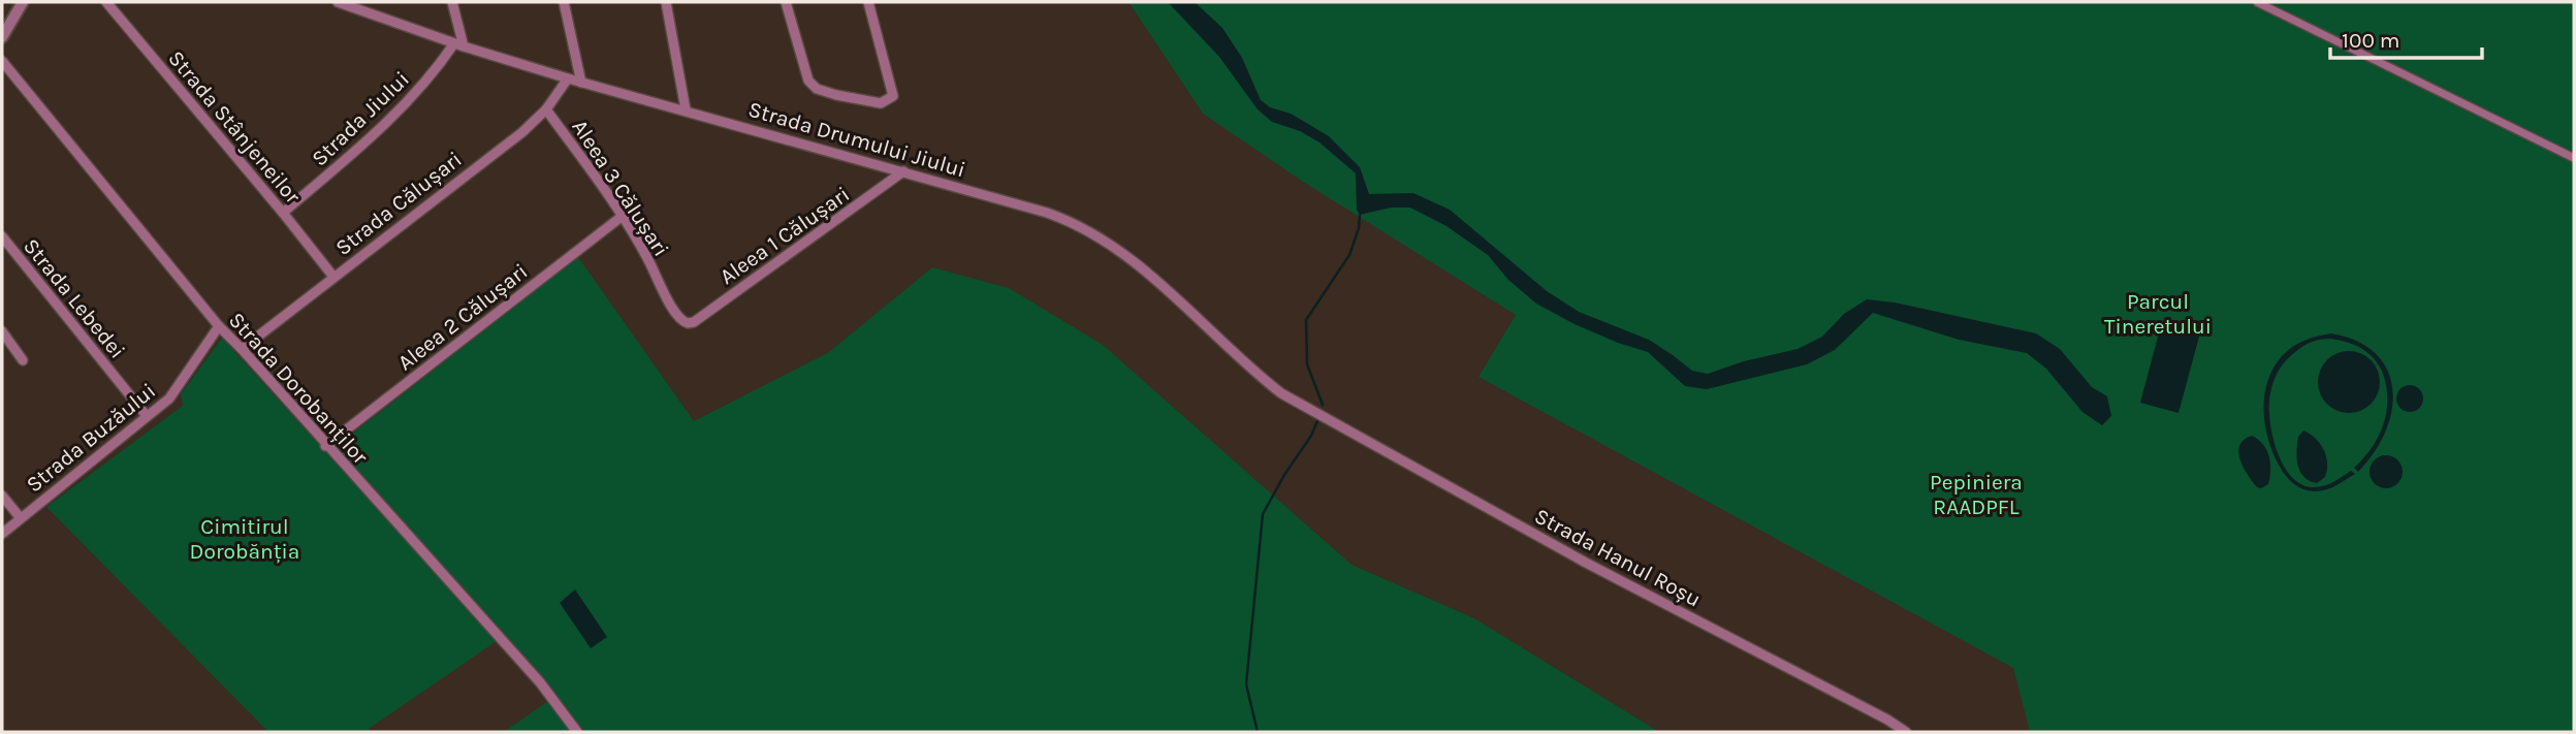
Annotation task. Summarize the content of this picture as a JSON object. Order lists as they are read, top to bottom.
{
  "streets": {
    "street": [
      "Strada Jiului",
      "Strada Stânjeneilor",
      "Strada Drumului Jiului",
      "Aleea 3 Călușari",
      "Strada Călușari",
      "Aleea 1 Călușari",
      "Strada Lebedei",
      "Aleea 2 Călușari",
      "Strada Dorobanților",
      "Strada Buzăului",
      "Strada Hanul Roșu"
    ]
  },
  "crossings": [
    ["Strada Jiului", "Strada Stânjeneilor"],
    ["Strada Jiului", "Strada Drumului Jiului"],
    ["Strada Stânjeneilor", "Strada Călușari"],
    ["Strada Drumului Jiului", "Strada Călușari"],
    ["Strada Drumului Jiului", "Aleea 1 Călușari"],
    ["Strada Drumului Jiului", "Strada Hanul Roșu"],
    ["Aleea 3 Călușari", "Strada Călușari"],
    ["Aleea 3 Călușari", "Aleea 1 Călușari"],
    ["Aleea 3 Călușari", "Aleea 2 Călușari"],
    ["Strada Călușari", "Strada Dorobanților"],
    ["Strada Lebedei", "Strada Buzăului"],
    ["Aleea 2 Călușari", "Strada Dorobanților"],
    ["Strada Dorobanților", "Strada Buzăului"]
  ],
  "parks": ["Parcul Tineretului", "Pepiniera RAADPFL", "Cimitirul Dorobănția"],
  "scale_bar": "100 m"
}
